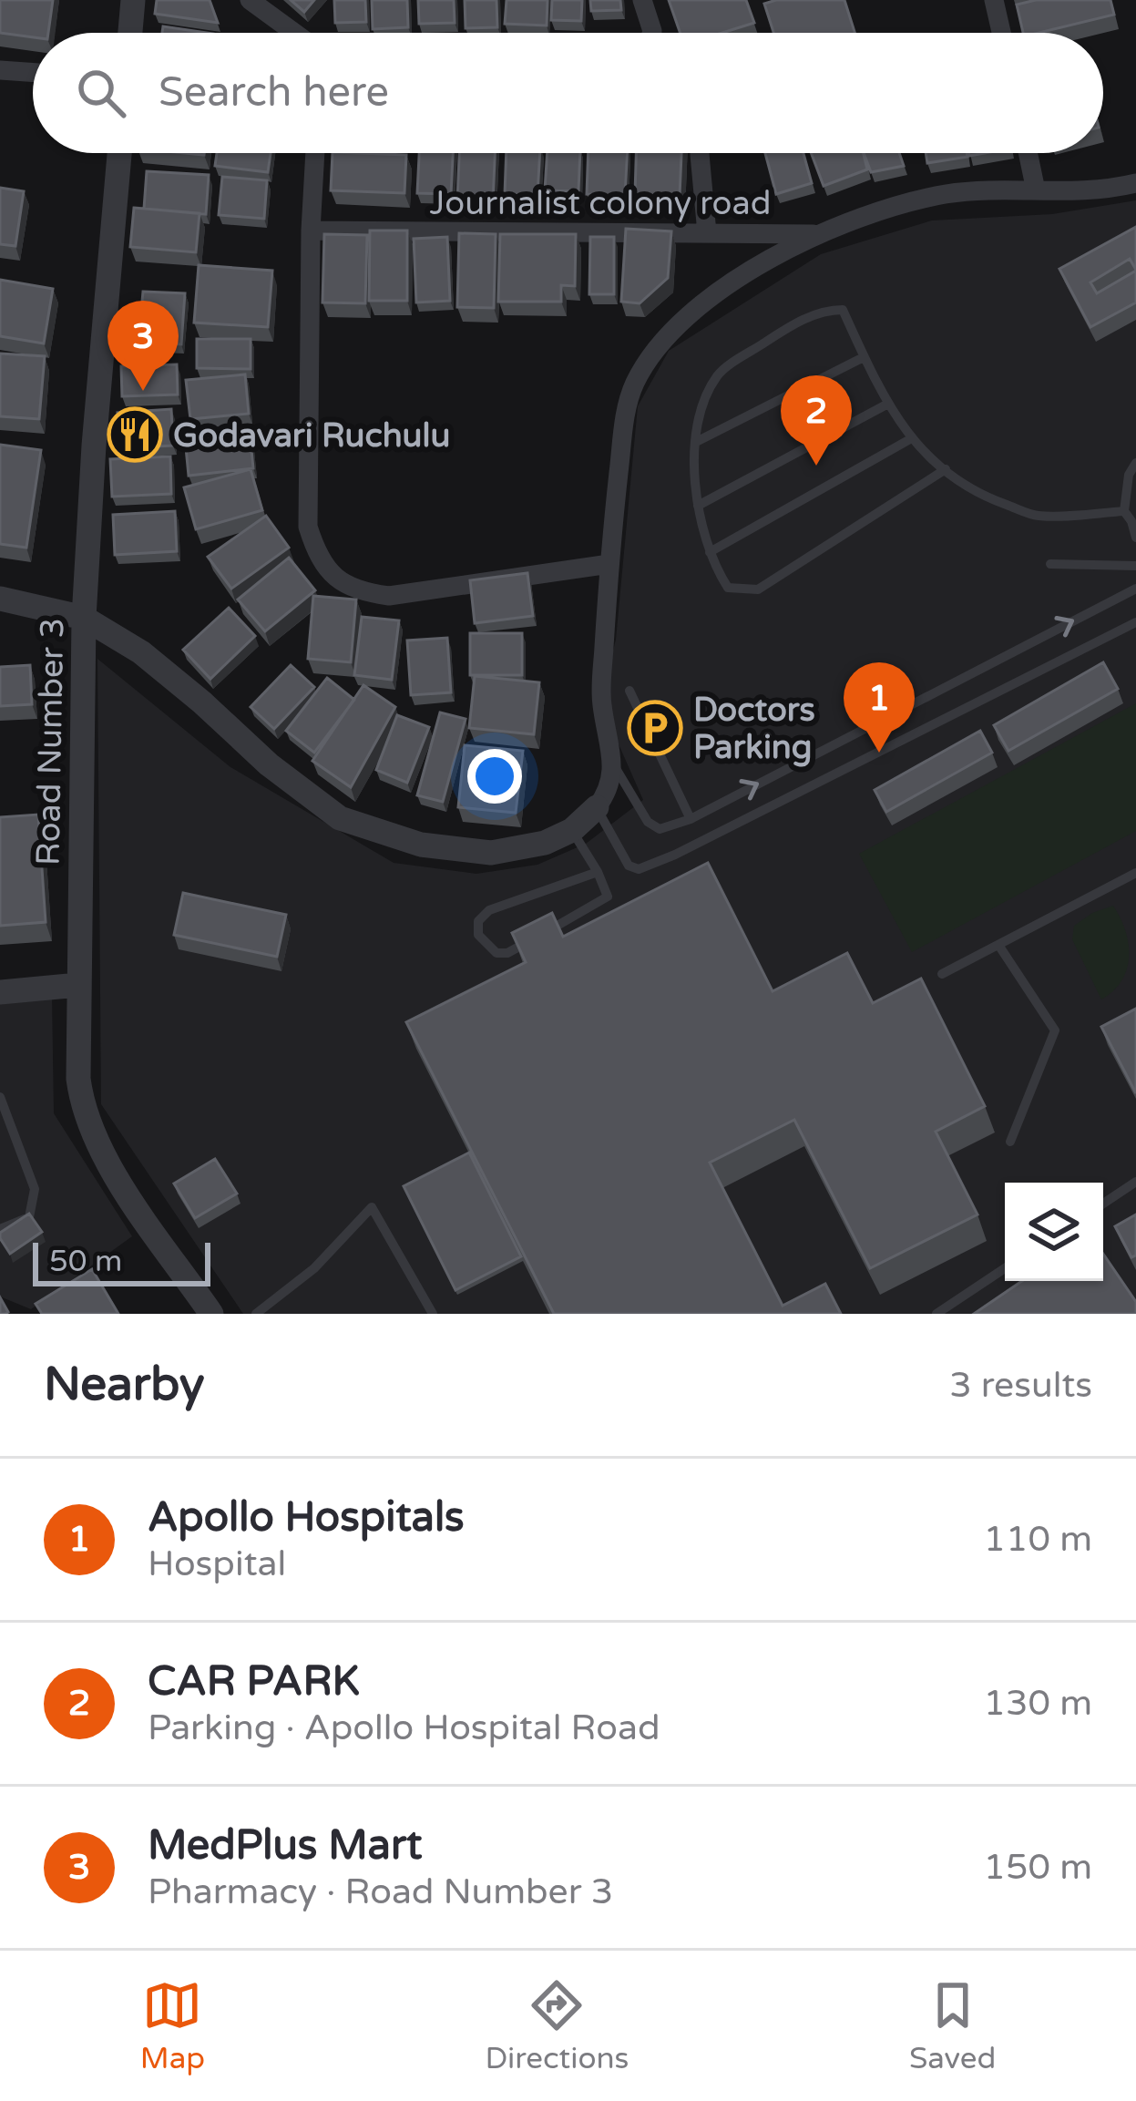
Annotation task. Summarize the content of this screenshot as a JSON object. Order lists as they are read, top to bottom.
{
  "streets": {
    "street": ["Journalist colony road", "Road Number 3"]
  },
  "places": {
    "restaurant": ["Godavari Ruchulu"],
    "parking": ["Doctors Parking"]
  },
  "scale_bar": "50 m",
  "page": {
    "search": "Search here",
    "pins": ["3", "2", "1"],
    "scale": "50 m",
    "heading": ["Nearby", "3 results"],
    "list": [
      {
        "mark": "1",
        "name": "Apollo Hospitals",
        "note": "Hospital",
        "value": "110 m"
      },
      {
        "mark": "2",
        "name": "CAR PARK",
        "note": "Parking · Apollo Hospital Road",
        "value": "130 m"
      },
      {
        "mark": "3",
        "name": "MedPlus Mart",
        "note": "Pharmacy · Road Number 3",
        "value": "150 m"
      }
    ],
    "nav": ["Map", "Directions", "Saved"]
  }
}
